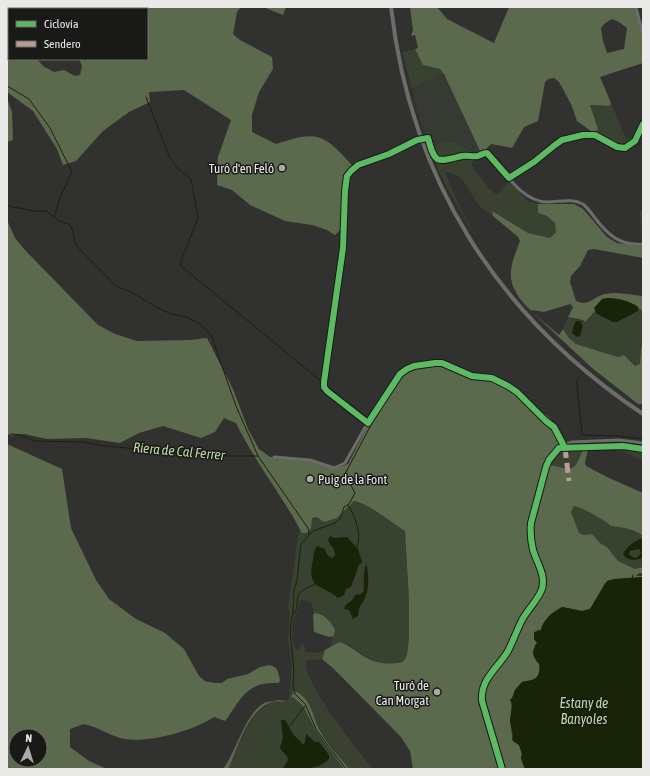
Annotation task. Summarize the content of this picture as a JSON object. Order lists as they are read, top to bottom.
{
  "water": ["Riera de Cal Ferrer", "Estany de Banyoles"],
  "places": ["Turó d'en Feló", "Puig de la Font", "Turó de Can Morgat"],
  "legend": ["Ciclovía", "Sendero"],
  "north": "top"
}
